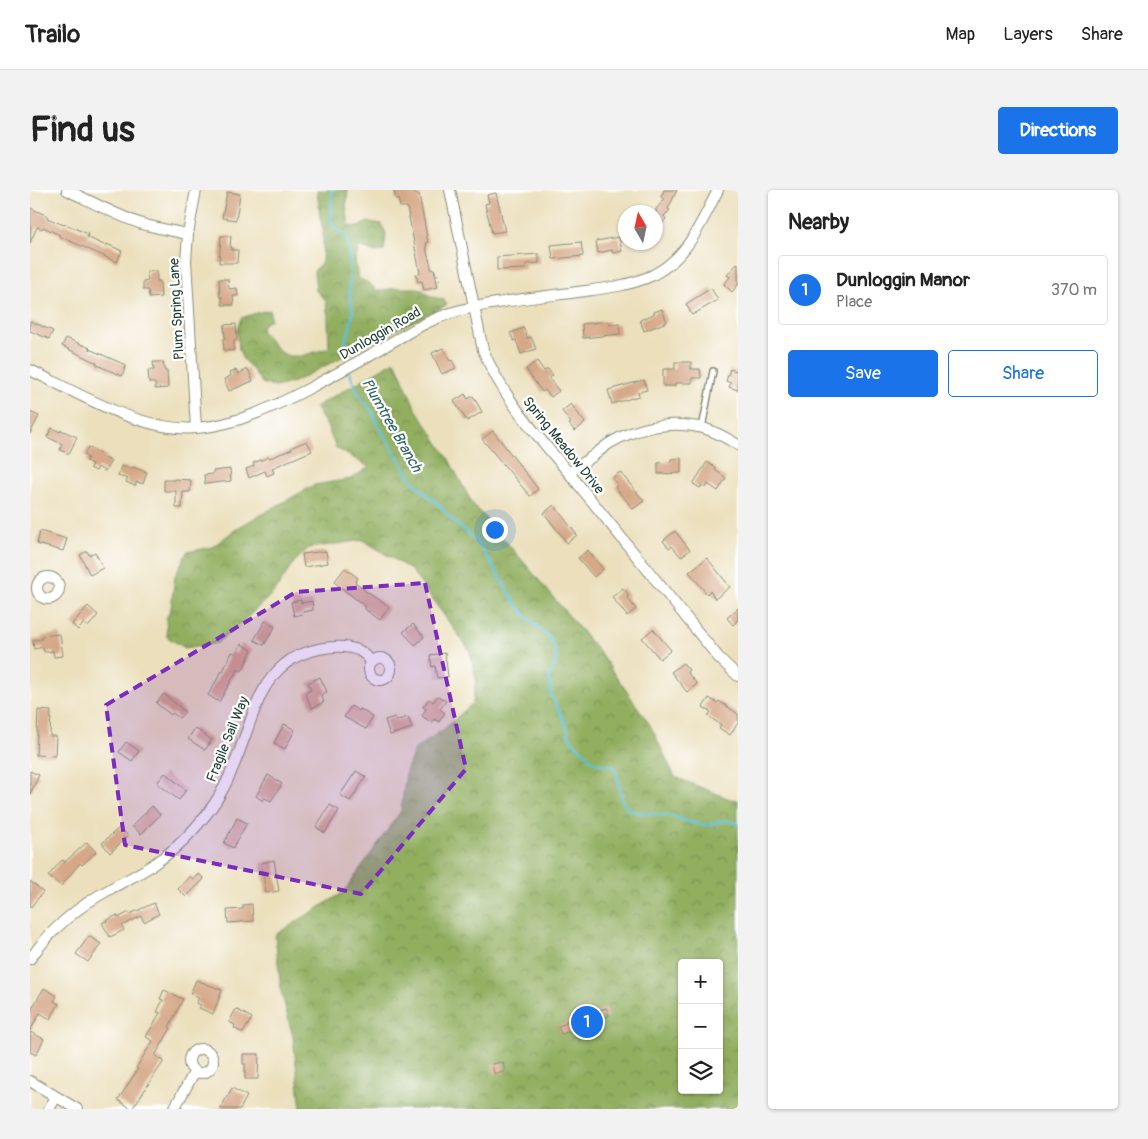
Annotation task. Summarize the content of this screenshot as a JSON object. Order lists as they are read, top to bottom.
{
  "streets": {
    "street": [
      "Plum Spring Lane",
      "Dunloggin Road",
      "Spring Meadow Drive",
      "Fragile Sail Way"
    ]
  },
  "crossings": [
    ["Plum Spring Lane", "Dunloggin Road"],
    ["Dunloggin Road", "Spring Meadow Drive"]
  ],
  "water": ["Plumtree Branch"],
  "north": "top",
  "page": {
    "header": "Trailo",
    "nav": ["Map", "Layers", "Share"],
    "buttons": [
      "Directions",
      ["Save", "Share"]
    ],
    "title": "Find us",
    "heading": "Nearby",
    "list": [
      {
        "mark": "1",
        "name": "Dunloggin Manor",
        "note": "Place",
        "value": "370 m"
      }
    ],
    "map_buttons": ["+", "−"],
    "pins": "1"
  }
}
